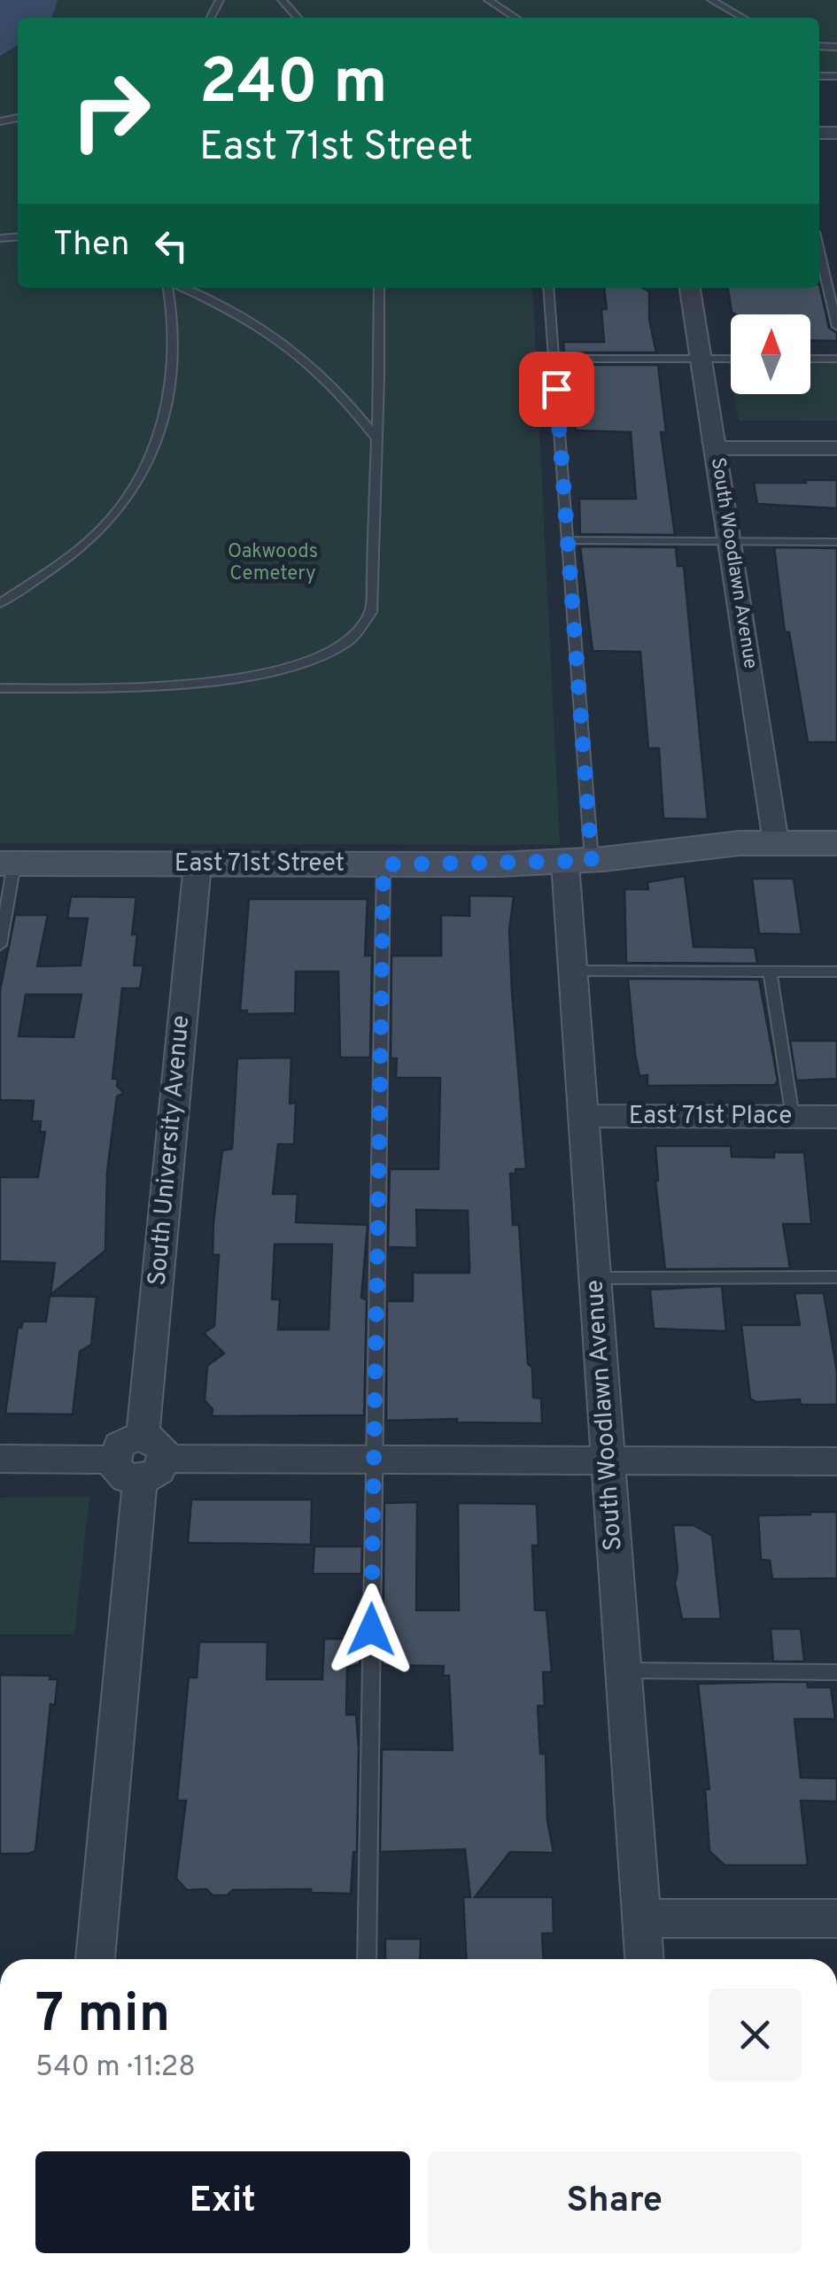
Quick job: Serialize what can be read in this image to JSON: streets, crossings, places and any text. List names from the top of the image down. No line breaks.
{"streets":{"main road":["East 71st Street"],"street":["South Woodlawn Avenue","East 71st Place","South University Avenue"]},"crossings":[["South Woodlawn Avenue","East 71st Street"],["South Woodlawn Avenue","East 71st Place"],["East 71st Street","South University Avenue"]],"parks":["Oakwoods Cemetery"],"north":"top","page":{"turn":["240 m","East 71st Street"],"then":"Then","heading":["7 min","540 m · 11:28"],"buttons":["Exit","Share"]}}
